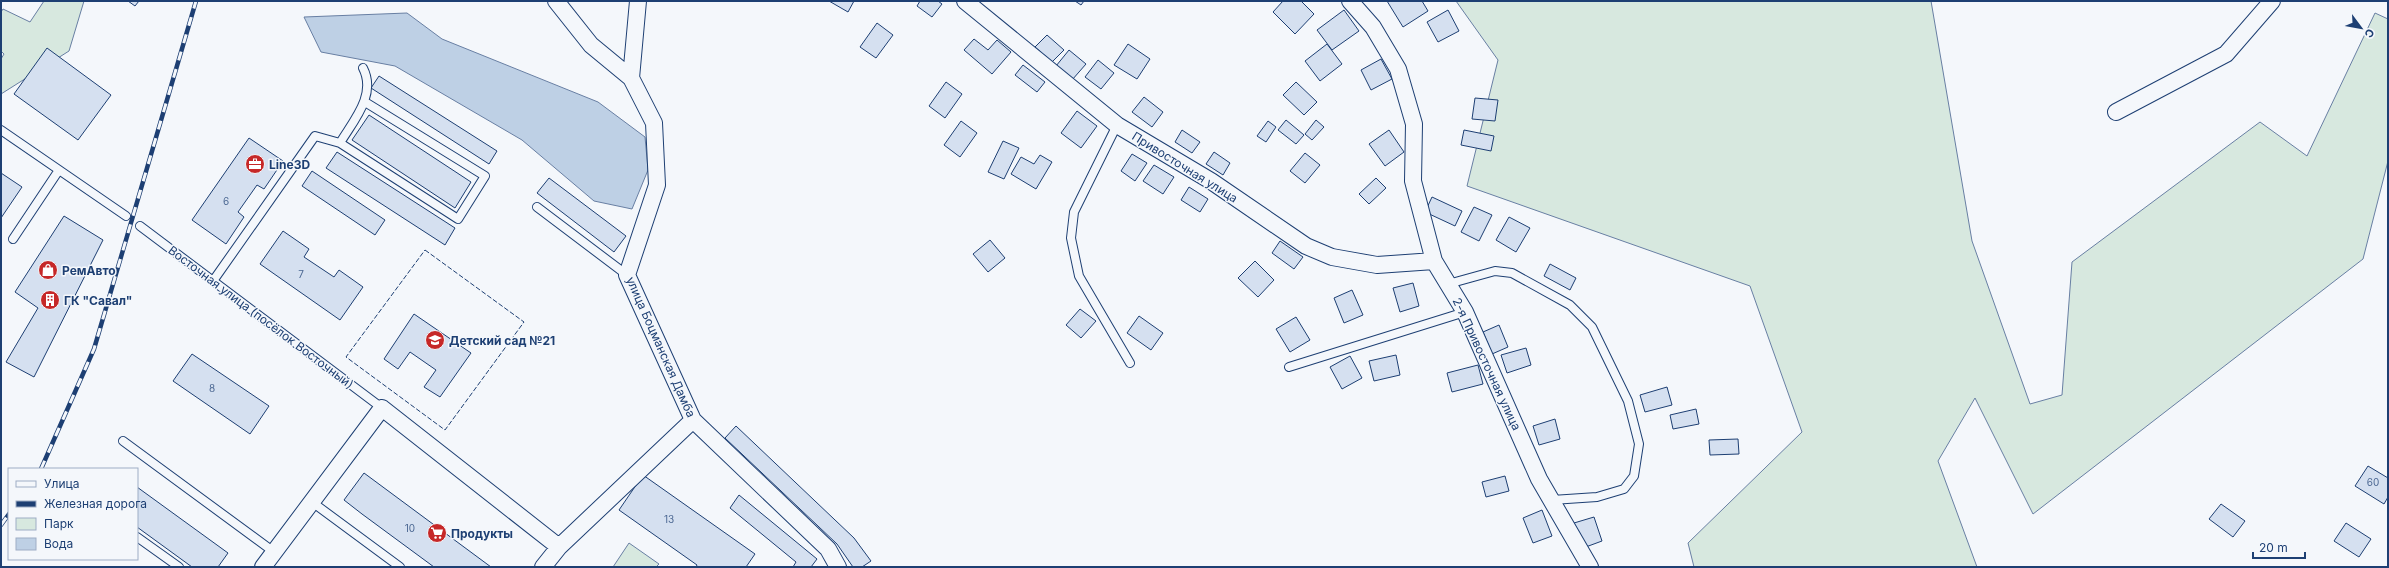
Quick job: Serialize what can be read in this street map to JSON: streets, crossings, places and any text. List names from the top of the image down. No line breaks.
{"streets":{"street":["Привосточная улица","Восточная улица (посёлок Восточный)","улица Боцманская Дамба","2-я Привосточная улица"]},"crossings":[["Привосточная улица","2-я Привосточная улица"]],"places":{"office":["Line3D"],"shop":["РемАвто"],"building":["ГК \"Савал\""],"school or university":["Детский сад №21"],"supermarket":["Продукты"]},"house_numbers":["6","7","8","60","13","10"],"legend":["Улица","Железная дорога","Парк","Вода"],"scale_bar":"20 m","north":"bottom right"}
